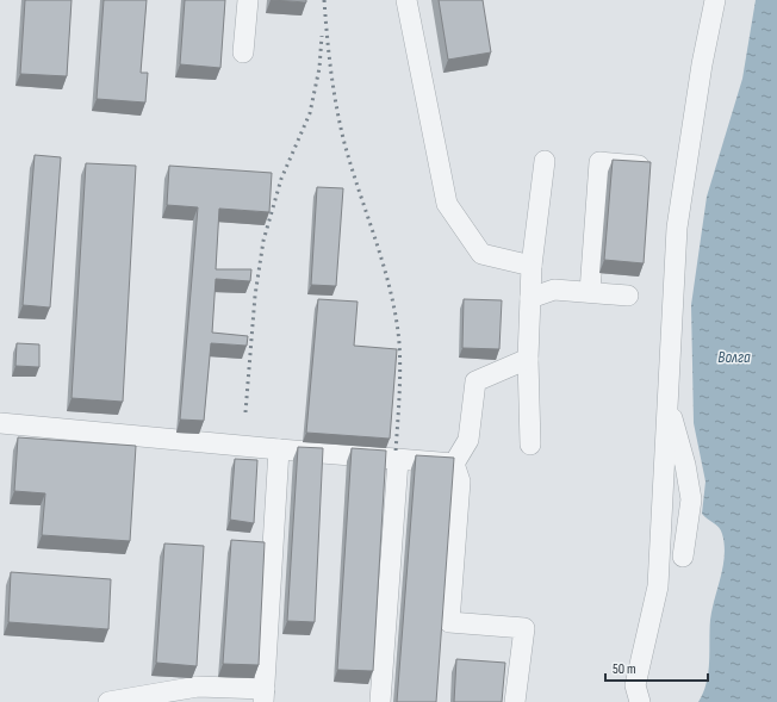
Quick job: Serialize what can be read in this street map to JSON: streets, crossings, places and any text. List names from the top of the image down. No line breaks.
{"water":["Волга"],"scale_bar":"50 m"}
